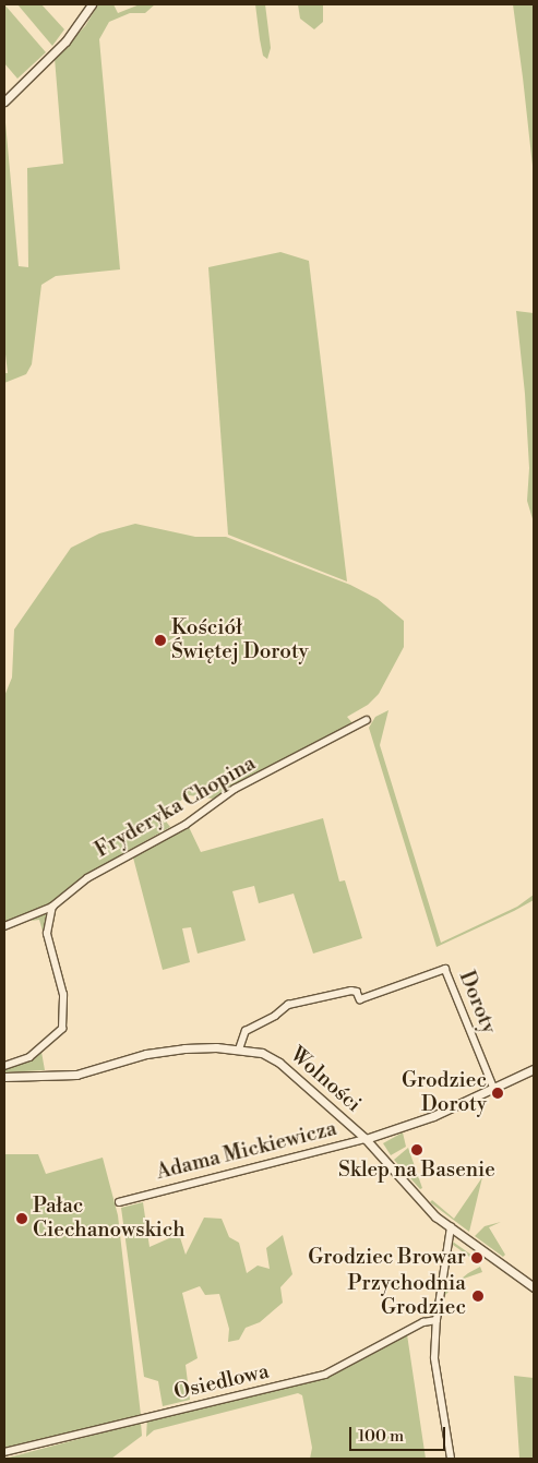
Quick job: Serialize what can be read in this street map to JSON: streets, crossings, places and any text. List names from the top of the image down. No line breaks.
{"streets":{"street":["Fryderyka Chopina","Doroty","Wolności","Adama Mickiewicza","Osiedlowa"]},"crossings":[["Doroty","Wolności"],["Doroty","Adama Mickiewicza"],["Wolności","Adama Mickiewicza"]],"places":["Kościół Świętej Doroty","Grodziec Doroty","Sklep na Basenie","Pałac Ciechanowskich","Grodziec Browar","Przychodnia Grodziec"],"scale_bar":"100 m"}
